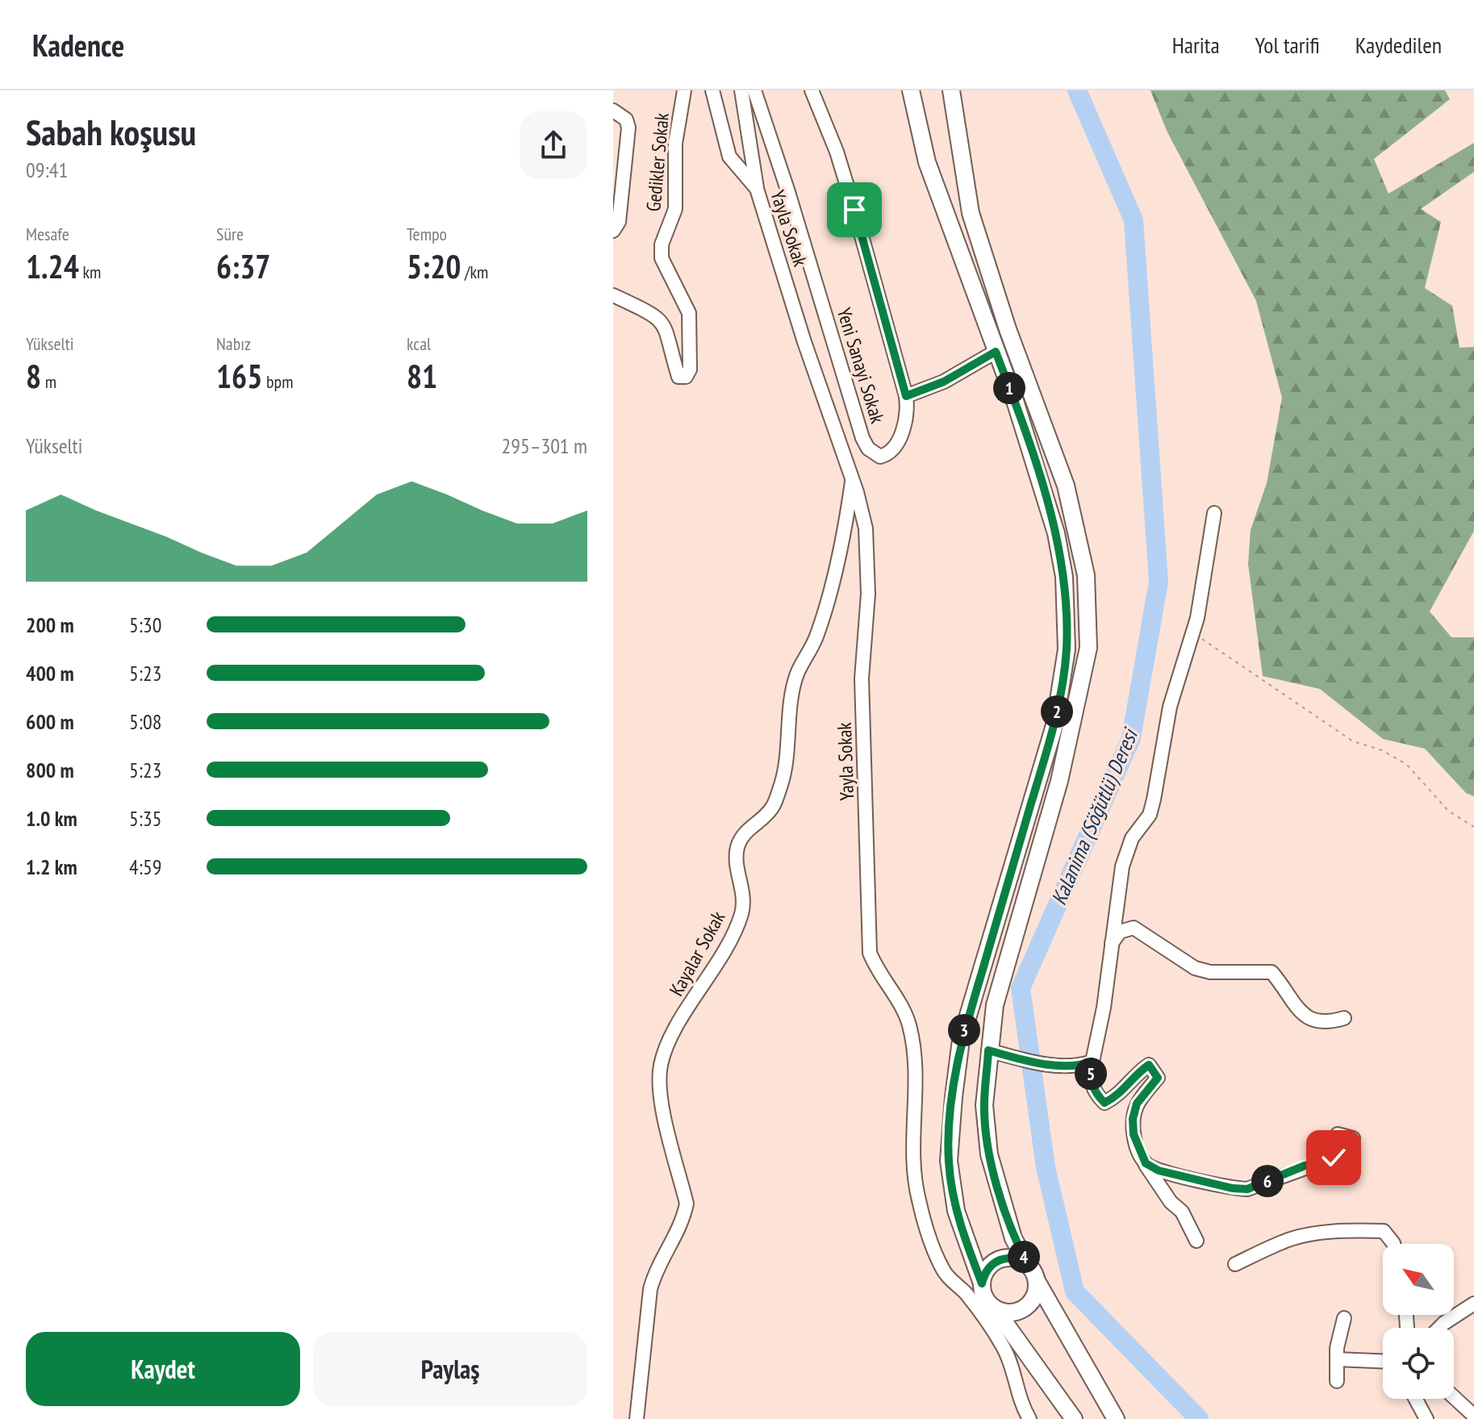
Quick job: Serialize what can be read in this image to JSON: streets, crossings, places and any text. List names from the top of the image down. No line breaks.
{"streets":{"street":["Gedikler Sokak","Yayla Sokak","Yeni Sanayi Sokak","Kayalar Sokak"]},"crossings":[["Yayla Sokak","Kayalar Sokak"]],"water":["Kalanima (Söğütlü) Deresi"],"north":"top left","page":{"header":"Kadence","nav":["Harita","Yol tarifi","Kaydedilen"],"heading":["Sabah koşusu","09:41"],"stats":[["Mesafe","1.24 km"],["Süre","6:37"],["Tempo","5:20 /km"],["Yükselti","8 m"],["Nabız","165 bpm"],["kcal","81"]],"pins":["1","2","3","5","6","4"],"chart":["Yükselti","295–301 m"],"list":[{"name":"200 m","note":"5:30"},{"name":"400 m","note":"5:23"},{"name":"600 m","note":"5:08"},{"name":"800 m","note":"5:23"},{"name":"1.0 km","note":"5:35"},{"name":"1.2 km","note":"4:59"}],"buttons":["Kaydet","Paylaş"]}}
